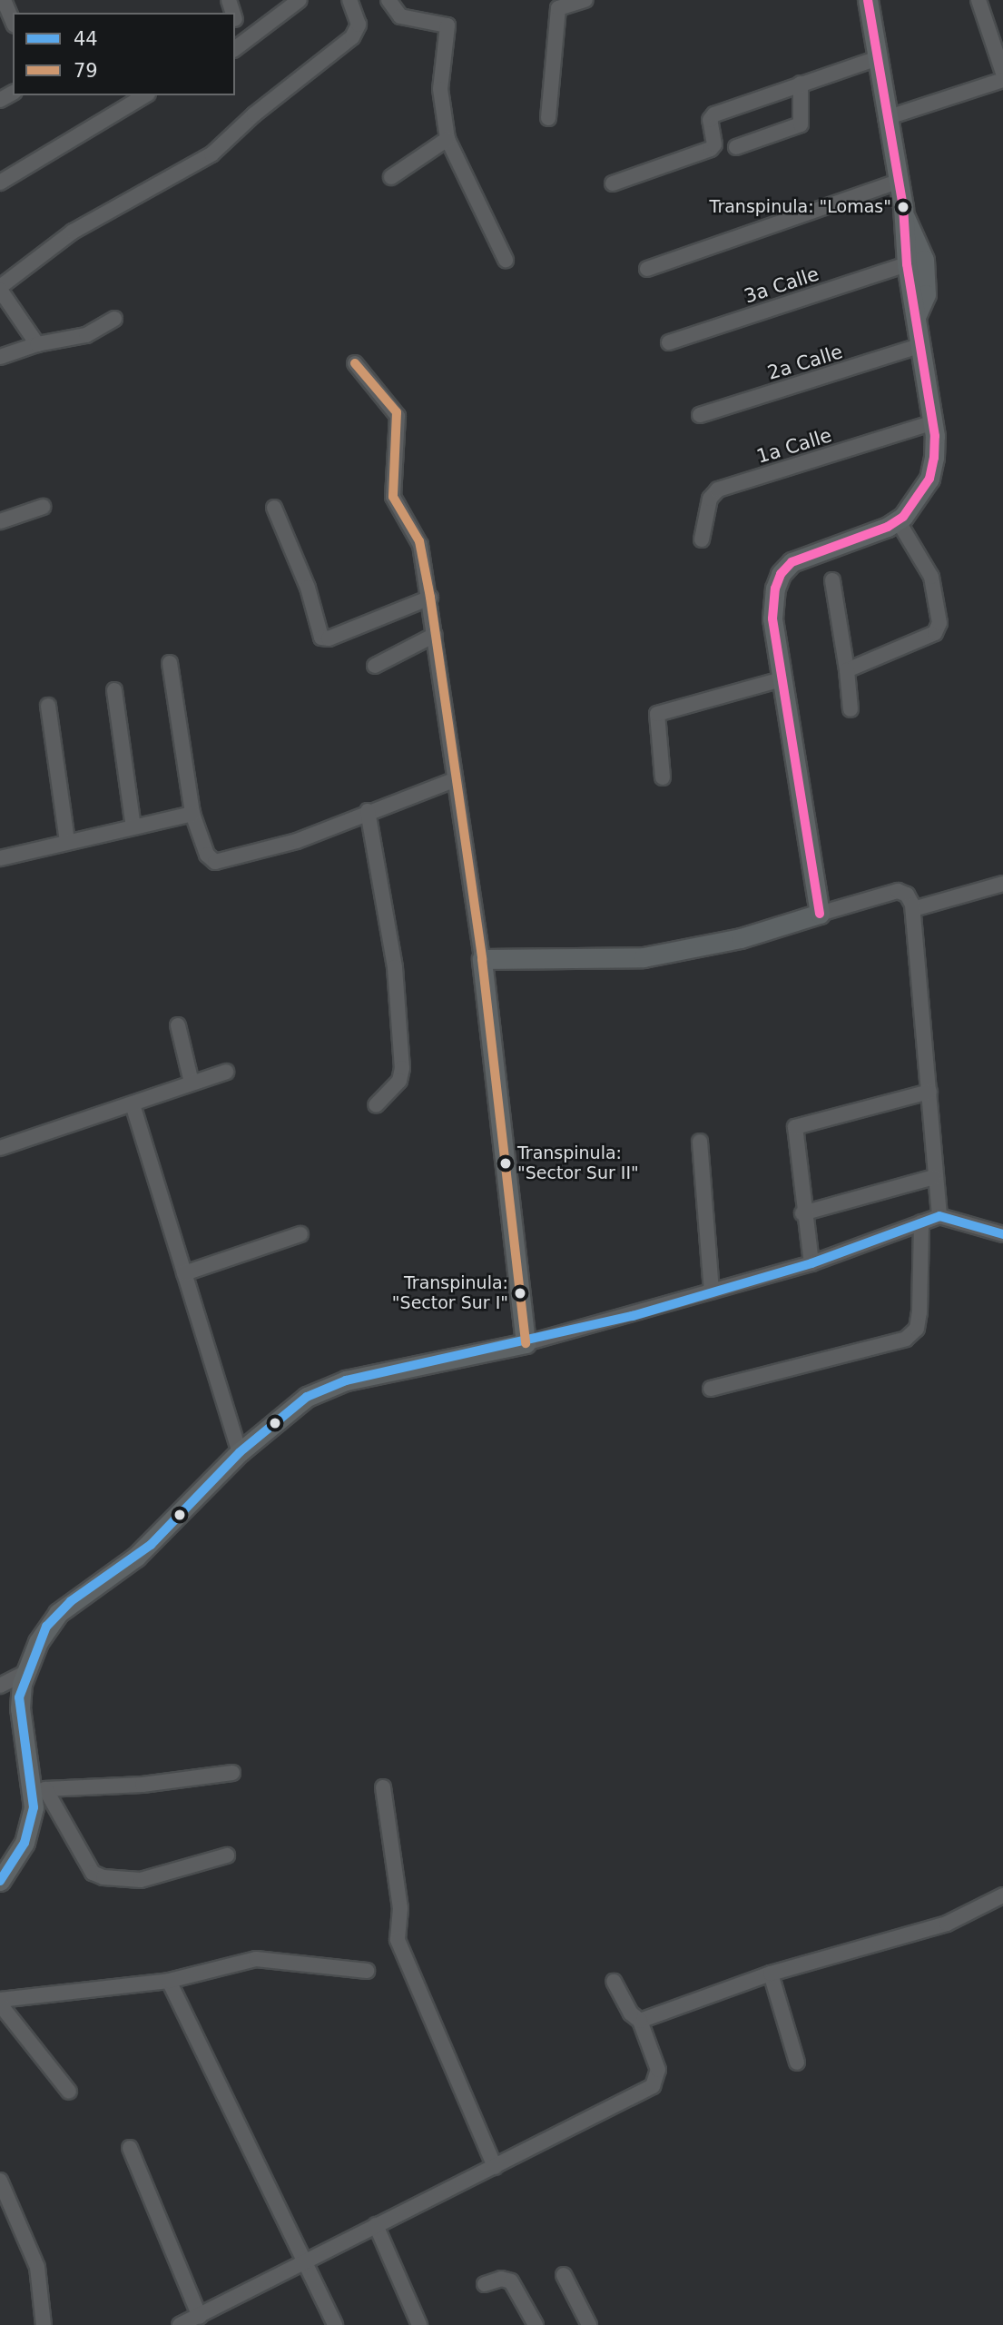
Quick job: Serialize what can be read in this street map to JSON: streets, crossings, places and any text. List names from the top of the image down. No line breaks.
{"streets":{"street":["3a Calle","2a Calle","1a Calle"]},"places":["Transpinula: \"Lomas\"","Transpinula: \"Sector Sur II\"","Transpinula: \"Sector Sur I\""],"lines":["transit line 79","transit line 44"],"legend":["44","79"]}
